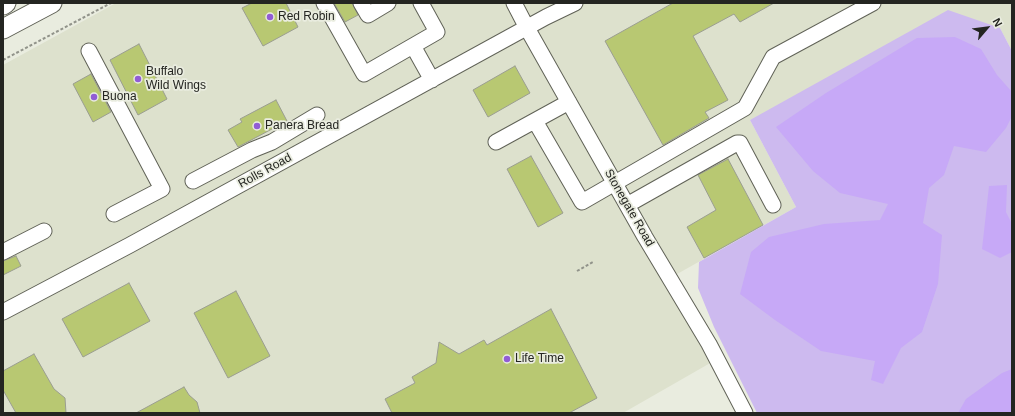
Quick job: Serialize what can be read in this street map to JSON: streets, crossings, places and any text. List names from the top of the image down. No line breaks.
{"streets":{"street":["Rolls Road","Stonegate Road"]},"crossings":[["Rolls Road","Stonegate Road"]],"places":["Red Robin","Buffalo Wild Wings","Buona","Panera Bread","Life Time"],"north":"top right"}
